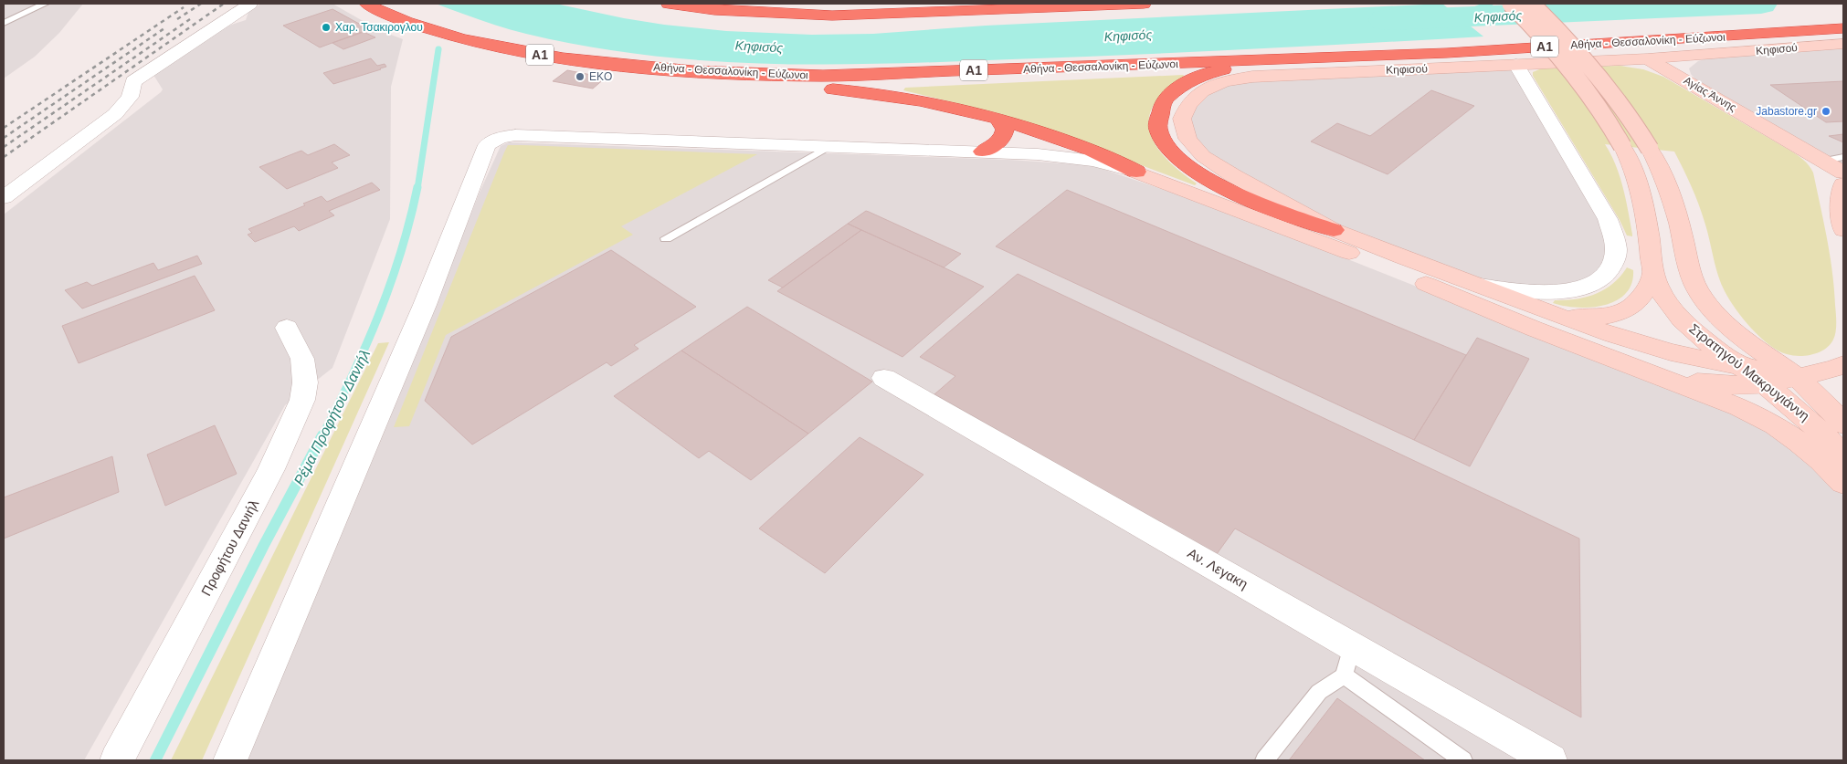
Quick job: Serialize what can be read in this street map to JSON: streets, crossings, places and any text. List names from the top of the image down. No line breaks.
{"streets":{"highway":["Αθήνα - Θεσσαλονίκη - Εύζωνοι","Α1"],"street":["Κηφισού","Αγίας Άννης","Στρατηγού Μακρυγιάννη","Προφήτου Δανιήλ","Αν. Λεγακη"]},"crossings":[["Κηφισού","Αγίας Άννης"]],"water":["Κηφισός","Ρέμα Προφήτου Δανιήλ"],"places":["Χαρ. Τσακιρογλου","EKO","Jabastore.gr"]}
